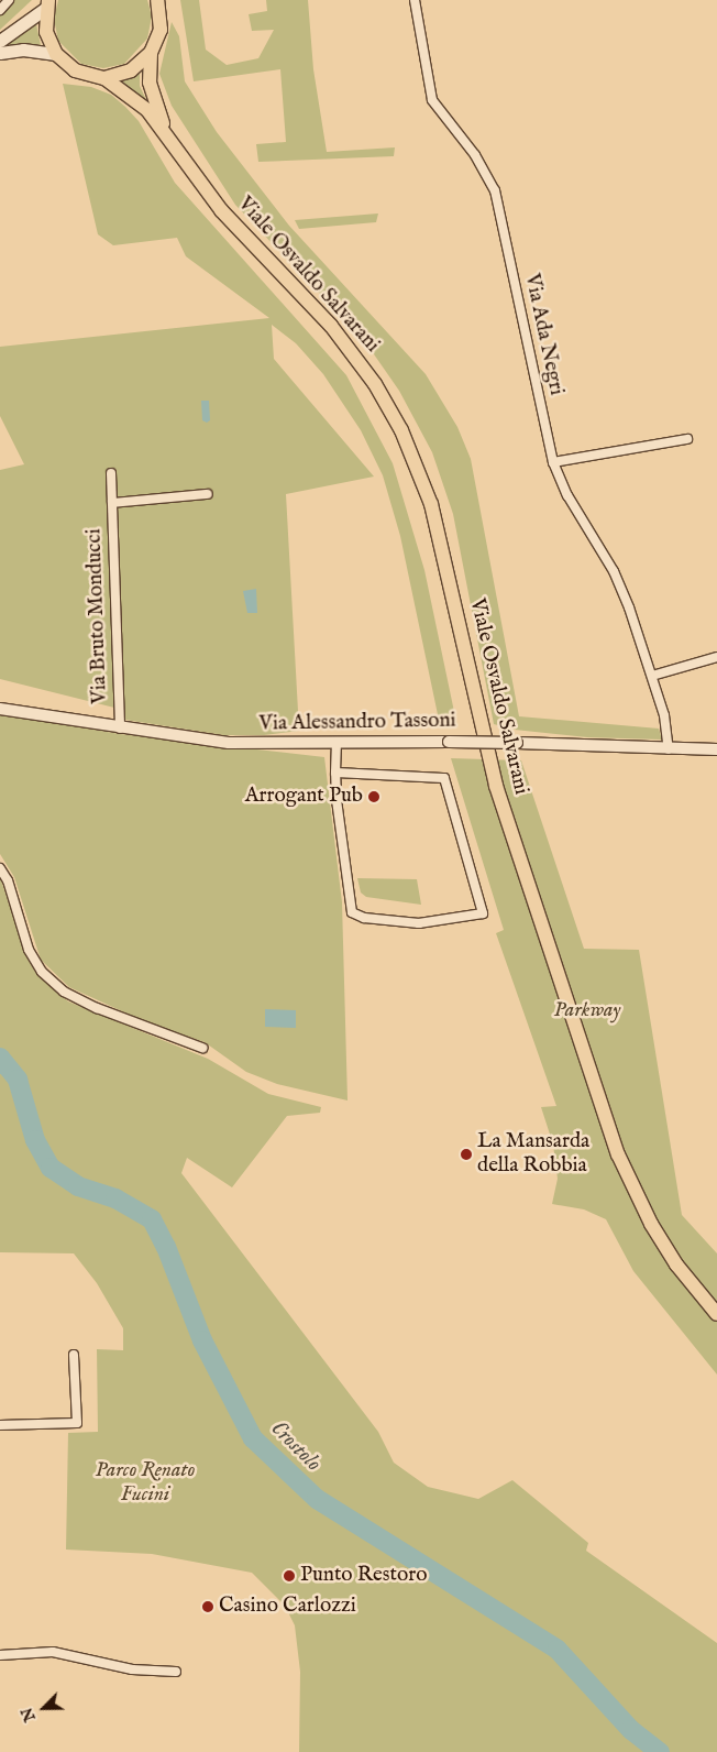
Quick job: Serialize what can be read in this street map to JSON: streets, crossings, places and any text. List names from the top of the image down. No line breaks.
{"streets":{"main road":["Viale Osvaldo Salvarani"],"street":["Via Ada Negri","Via Bruto Monducci","Via Alessandro Tassoni"]},"crossings":[["Via Ada Negri","Via Alessandro Tassoni"],["Via Bruto Monducci","Via Alessandro Tassoni"]],"water":["Crostolo"],"parks":["Parkway","Parco Renato Fucini"],"places":["Arrogant Pub","La Mansarda della Robbia","Punto Restoro","Casino Carlozzi"],"north":"bottom left"}
